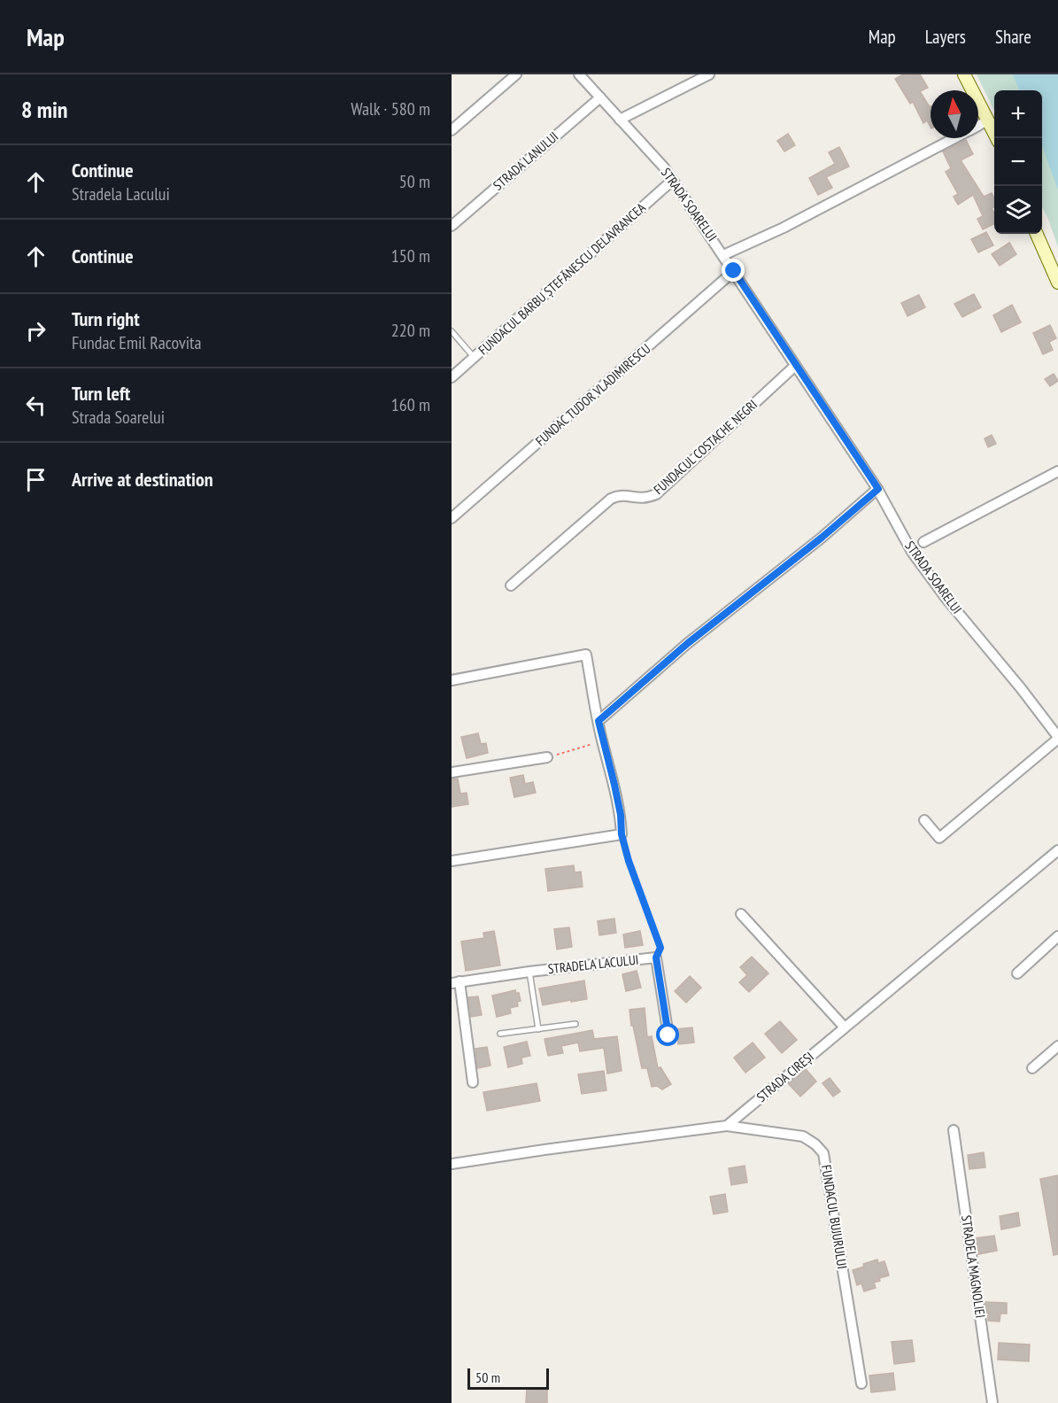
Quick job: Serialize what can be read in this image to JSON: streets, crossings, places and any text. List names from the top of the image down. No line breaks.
{"streets":{"street":["STRADA LANULUI","STRADA SOARELUI","FUNDACUL BARBU ȘTEFĂNESCU DELAVRANCEA","FUNDAC TUDOR VLADIMIRESCU","FUNDACUL COSTACHE NEGRI","STRADELA LACULUI","STRADA CIREȘI","FUNDACUL BUJURULUI","STRADELA MAGNOLIEI"]},"crossings":[["STRADA LANULUI","STRADA SOARELUI"],["STRADA SOARELUI","FUNDACUL BARBU ȘTEFĂNESCU DELAVRANCEA"],["STRADA SOARELUI","FUNDAC TUDOR VLADIMIRESCU"],["STRADA SOARELUI","FUNDACUL COSTACHE NEGRI"],["STRADA CIREȘI","FUNDACUL BUJURULUI"]],"scale_bar":"50 m","north":"top","page":{"header":"Map","nav":["Map","Layers","Share"],"heading":["8 min","Walk · 580 m"],"map_buttons":["+","−"],"list":[["Continue","Stradela Lacului","50 m"],["Continue","150 m"],["Turn right","Fundac Emil Racovita","220 m"],["Turn left","Strada Soarelui","160 m"],"Arrive at destination"],"scale":"50 m"}}
